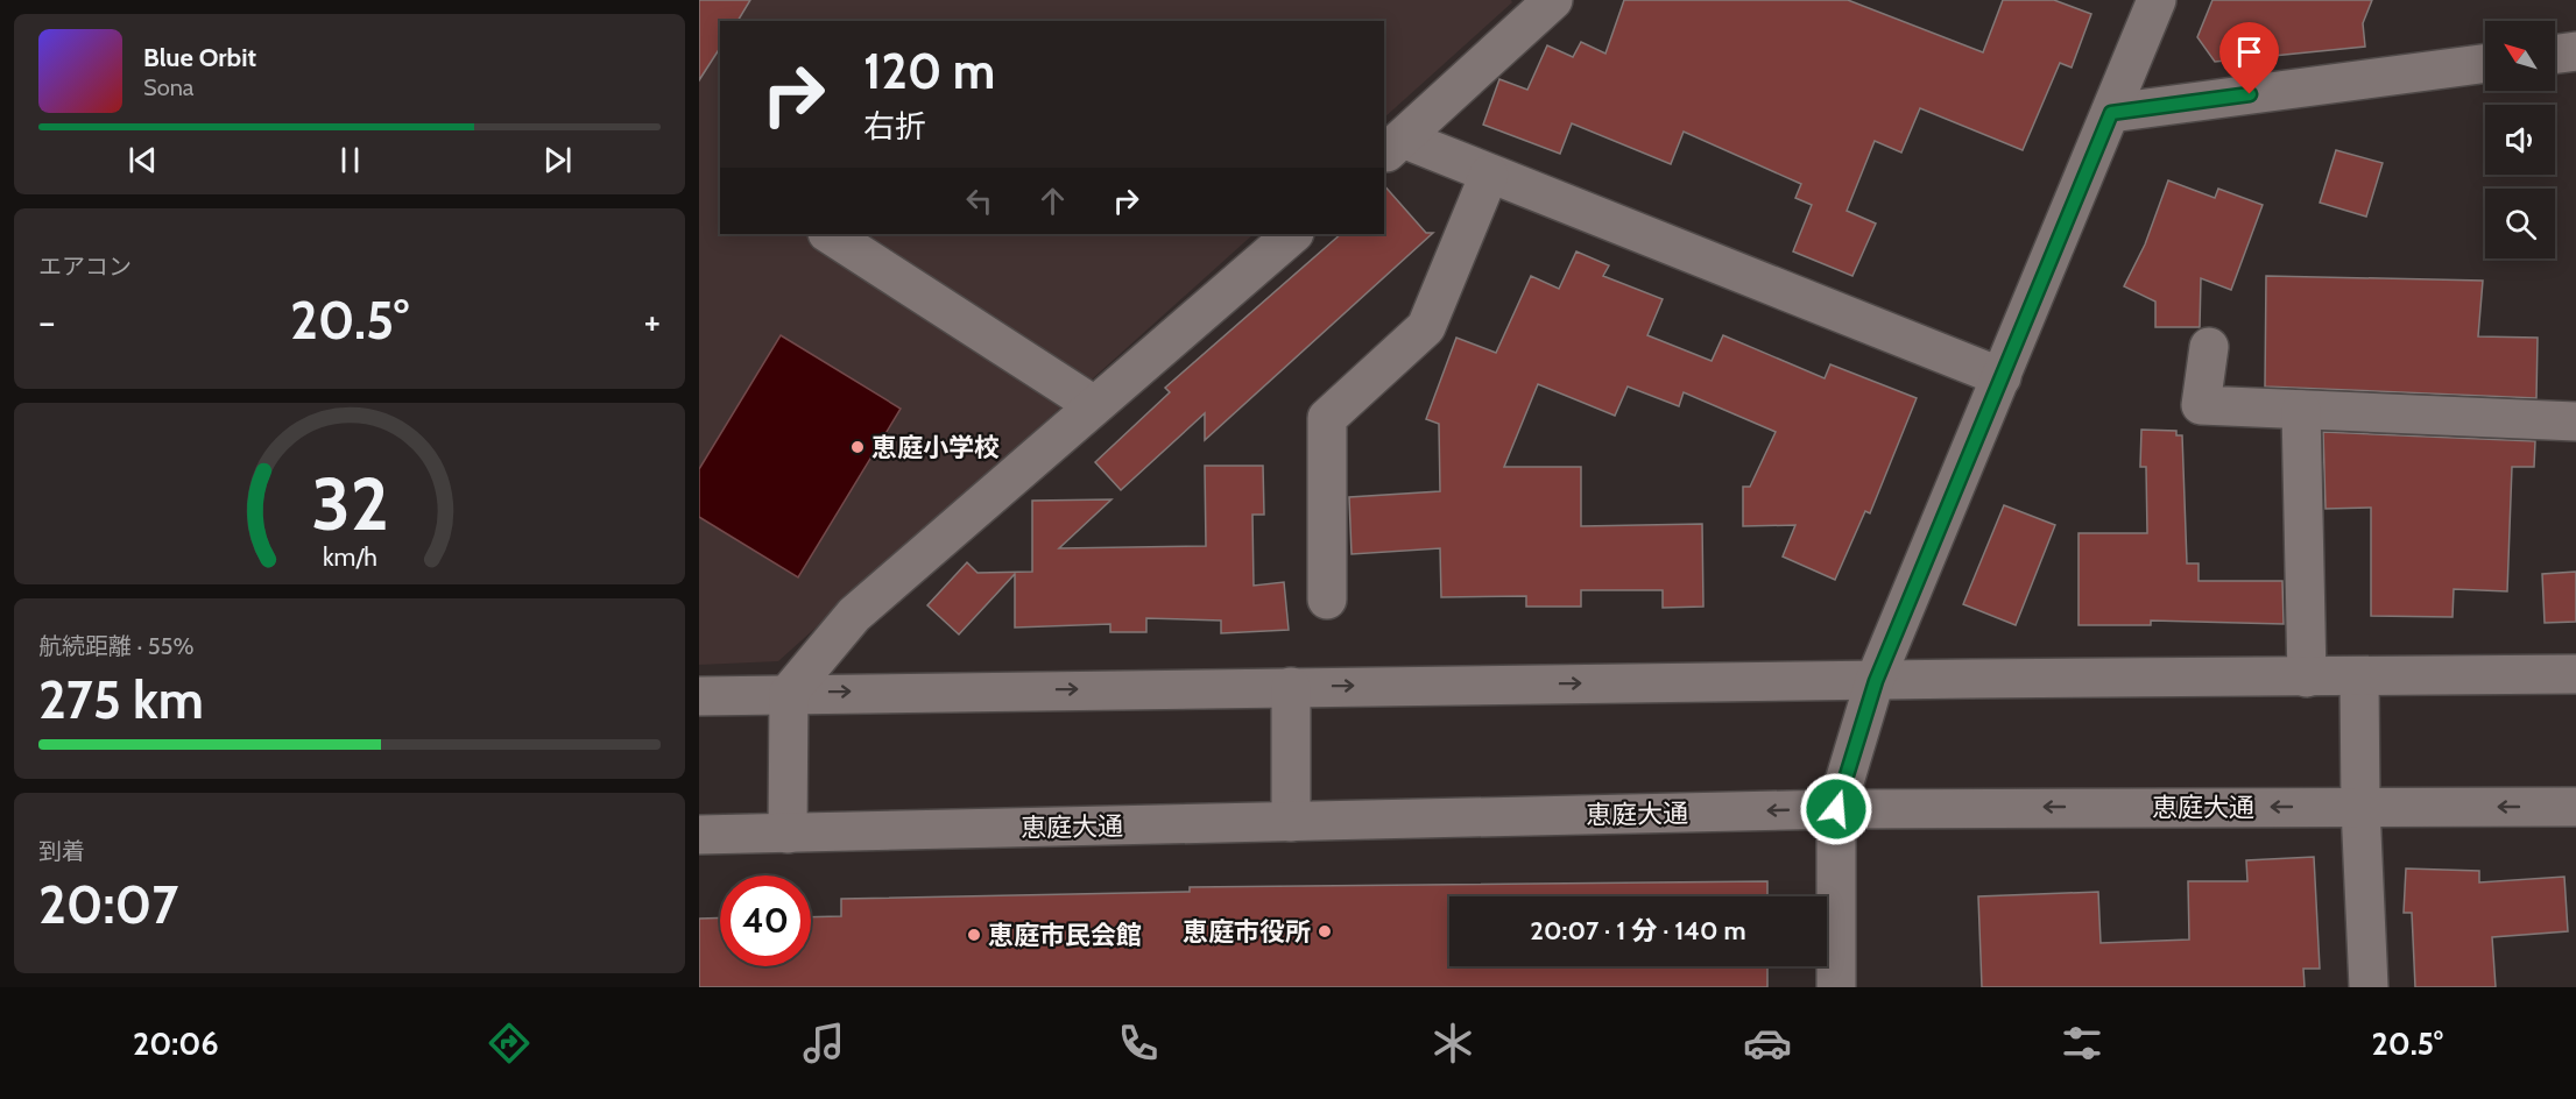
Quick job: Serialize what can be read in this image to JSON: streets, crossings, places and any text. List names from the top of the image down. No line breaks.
{"streets":{"street":["恵庭大通"]},"places":["恵庭小学校","恵庭市役所","恵庭市民会館"],"north":"top left","page":{"turn":["120 m","右折"],"song":["Blue Orbit","Sona"],"tile":["エアコン",["航続距離 · 55%","275 km"],["到着","20:07"]],"heat":["−","20.5°","+"],"limit":"40","trip":"20:07 · 1 分 · 140 m","tabs":["20:06","20.5°"],"gauge":["32","km/h"]}}
